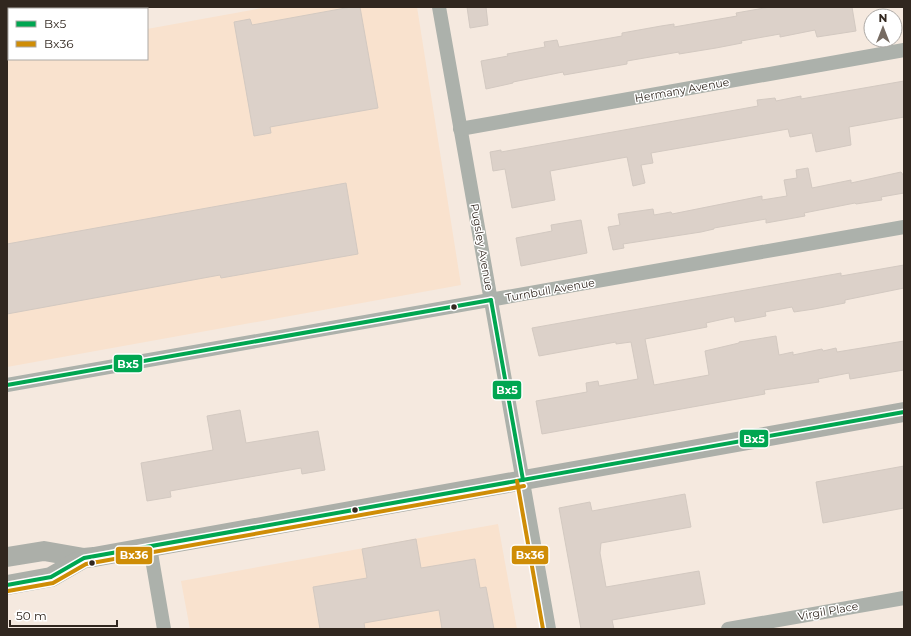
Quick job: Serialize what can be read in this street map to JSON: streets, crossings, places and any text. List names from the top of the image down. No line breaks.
{"streets":{"street":["Hermany Avenue","Pugsley Avenue","Turnbull Avenue","Virgil Place"]},"crossings":[["Hermany Avenue","Pugsley Avenue"],["Pugsley Avenue","Turnbull Avenue"]],"lines":["transit line Bx5","transit line Bx36"],"legend":["Bx5","Bx36"],"scale_bar":"50 m","north":"top"}
